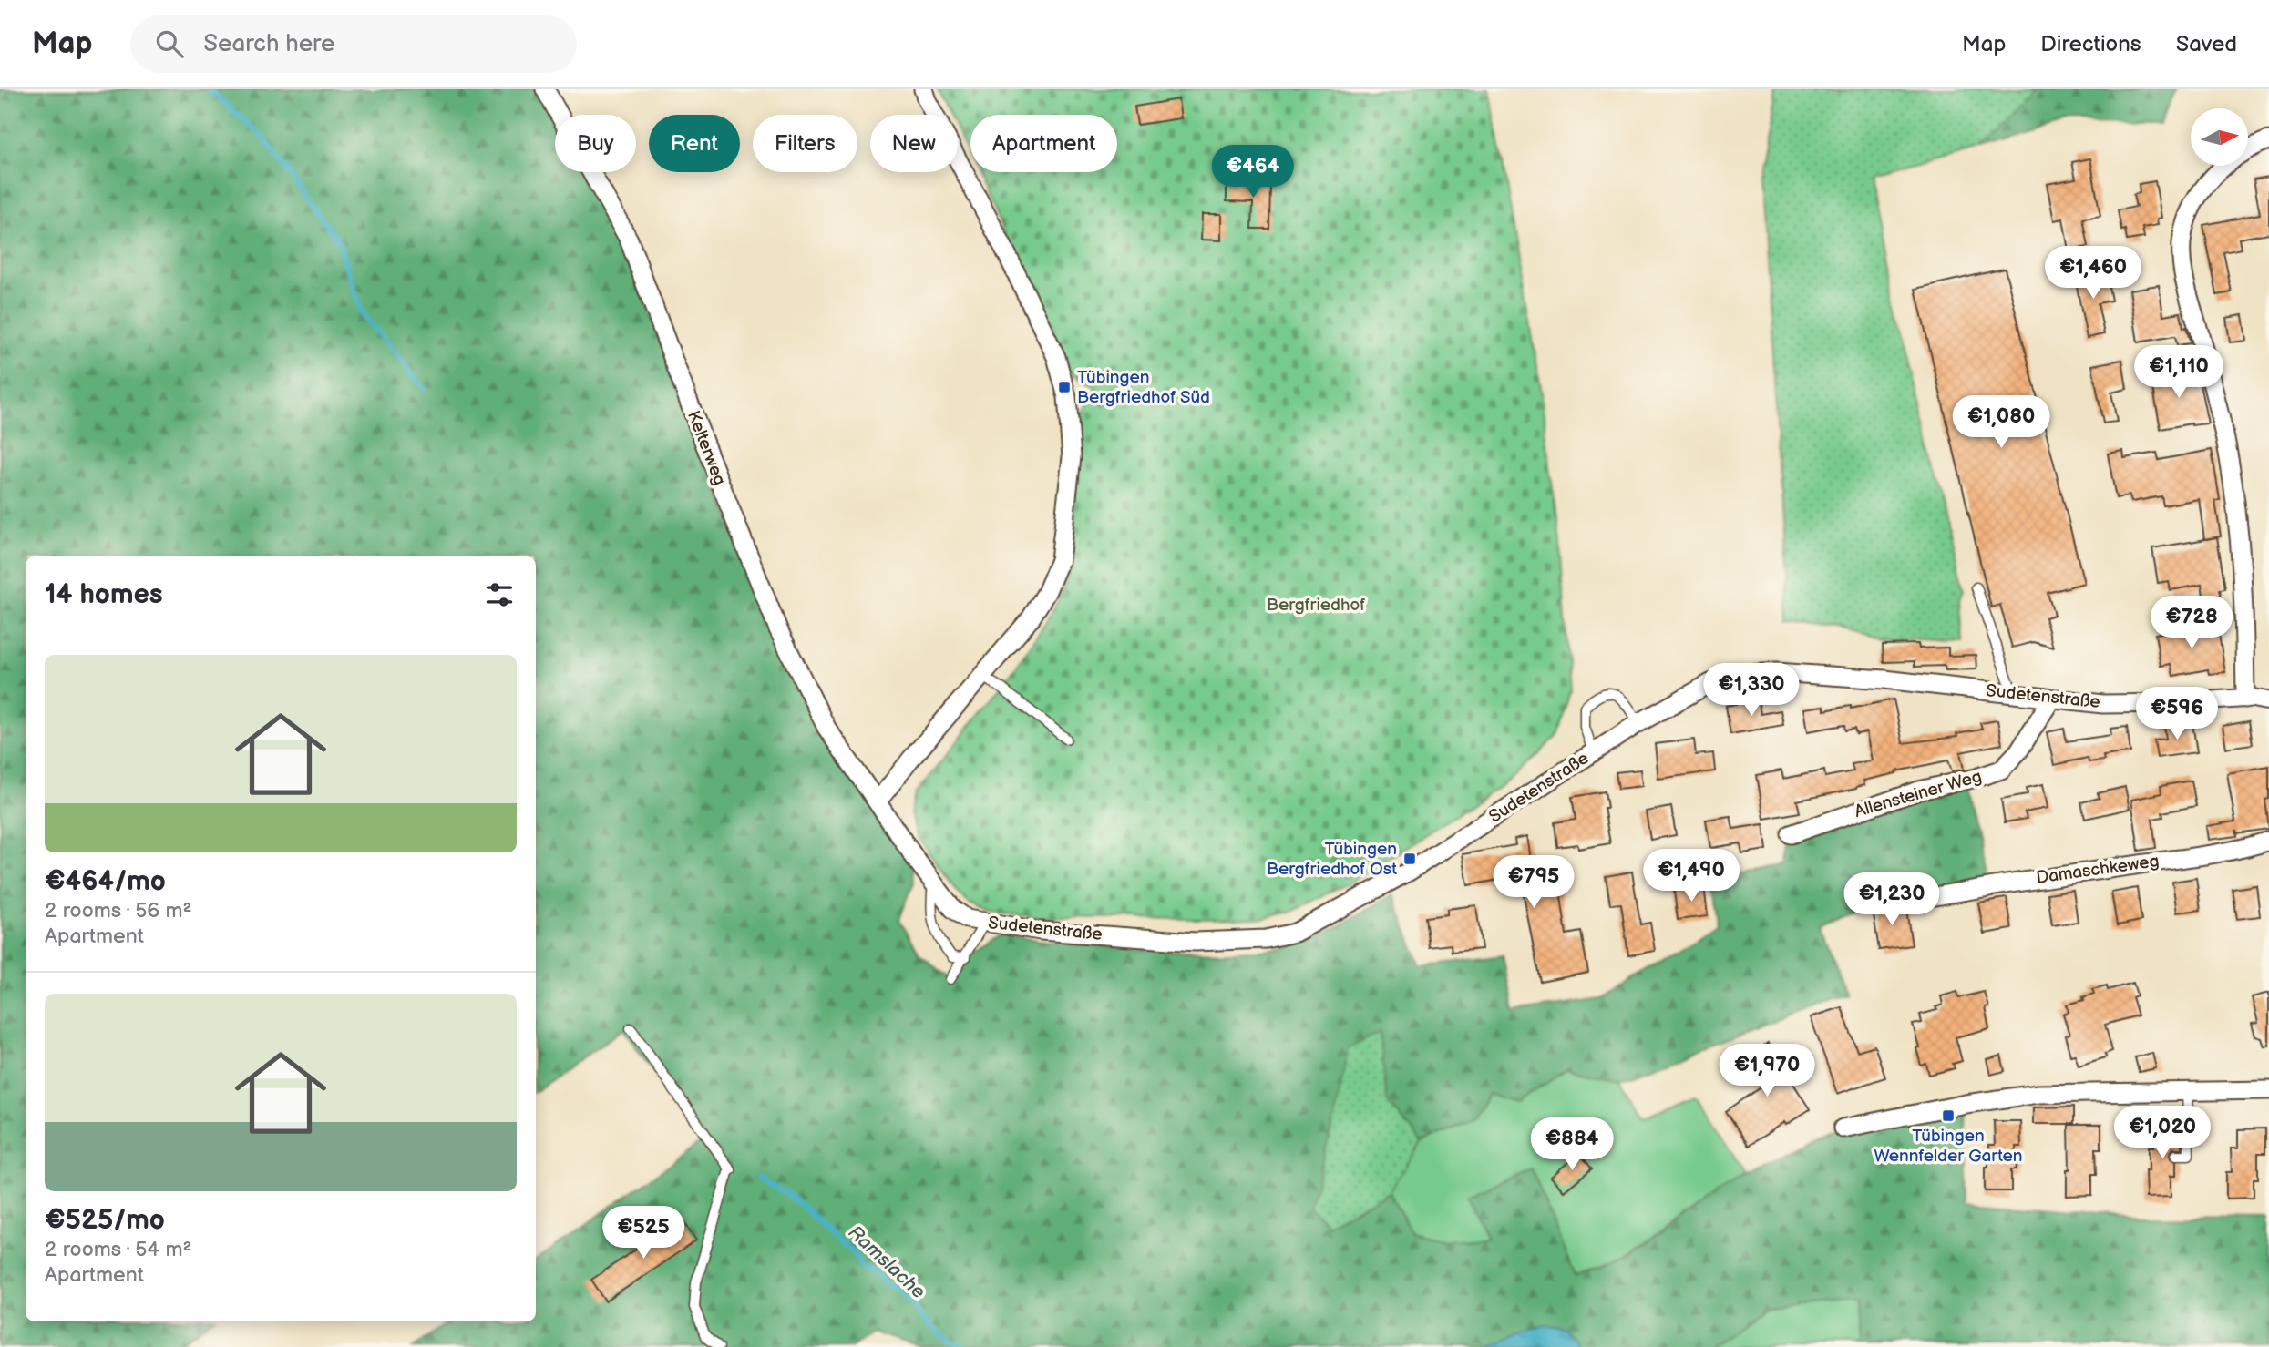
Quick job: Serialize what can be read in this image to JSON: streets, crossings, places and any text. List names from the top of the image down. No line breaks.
{"streets":{"street":["Kelterweg","Sudetenstraße","Allensteiner Weg","Damaschkeweg"]},"crossings":[["Kelterweg","Sudetenstraße"],["Sudetenstraße","Allensteiner Weg"]],"water":["Ramslache"],"parks":["Bergfriedhof"],"places":{"transit":["Tübingen Bergfriedhof Süd","Tübingen Bergfriedhof Ost","Tübingen Wennfelder Garten"]},"north":"right","page":{"header":"Map","search":"Search here","nav":["Map","Directions","Saved"],"chip":["Buy","Rent","Filters","New","Apartment"],"price":["€464","€1,460","€1,110","€1,080","€728","€1,330","€596","€1,490","€795","€1,230","€1,970","€1,020","€884","€525"],"heading":"14 homes","list":[{"name":"€464/mo","note":"2 rooms · 56 m² · Apartment"},{"name":"€525/mo","note":"2 rooms · 54 m² · Apartment"}]}}
